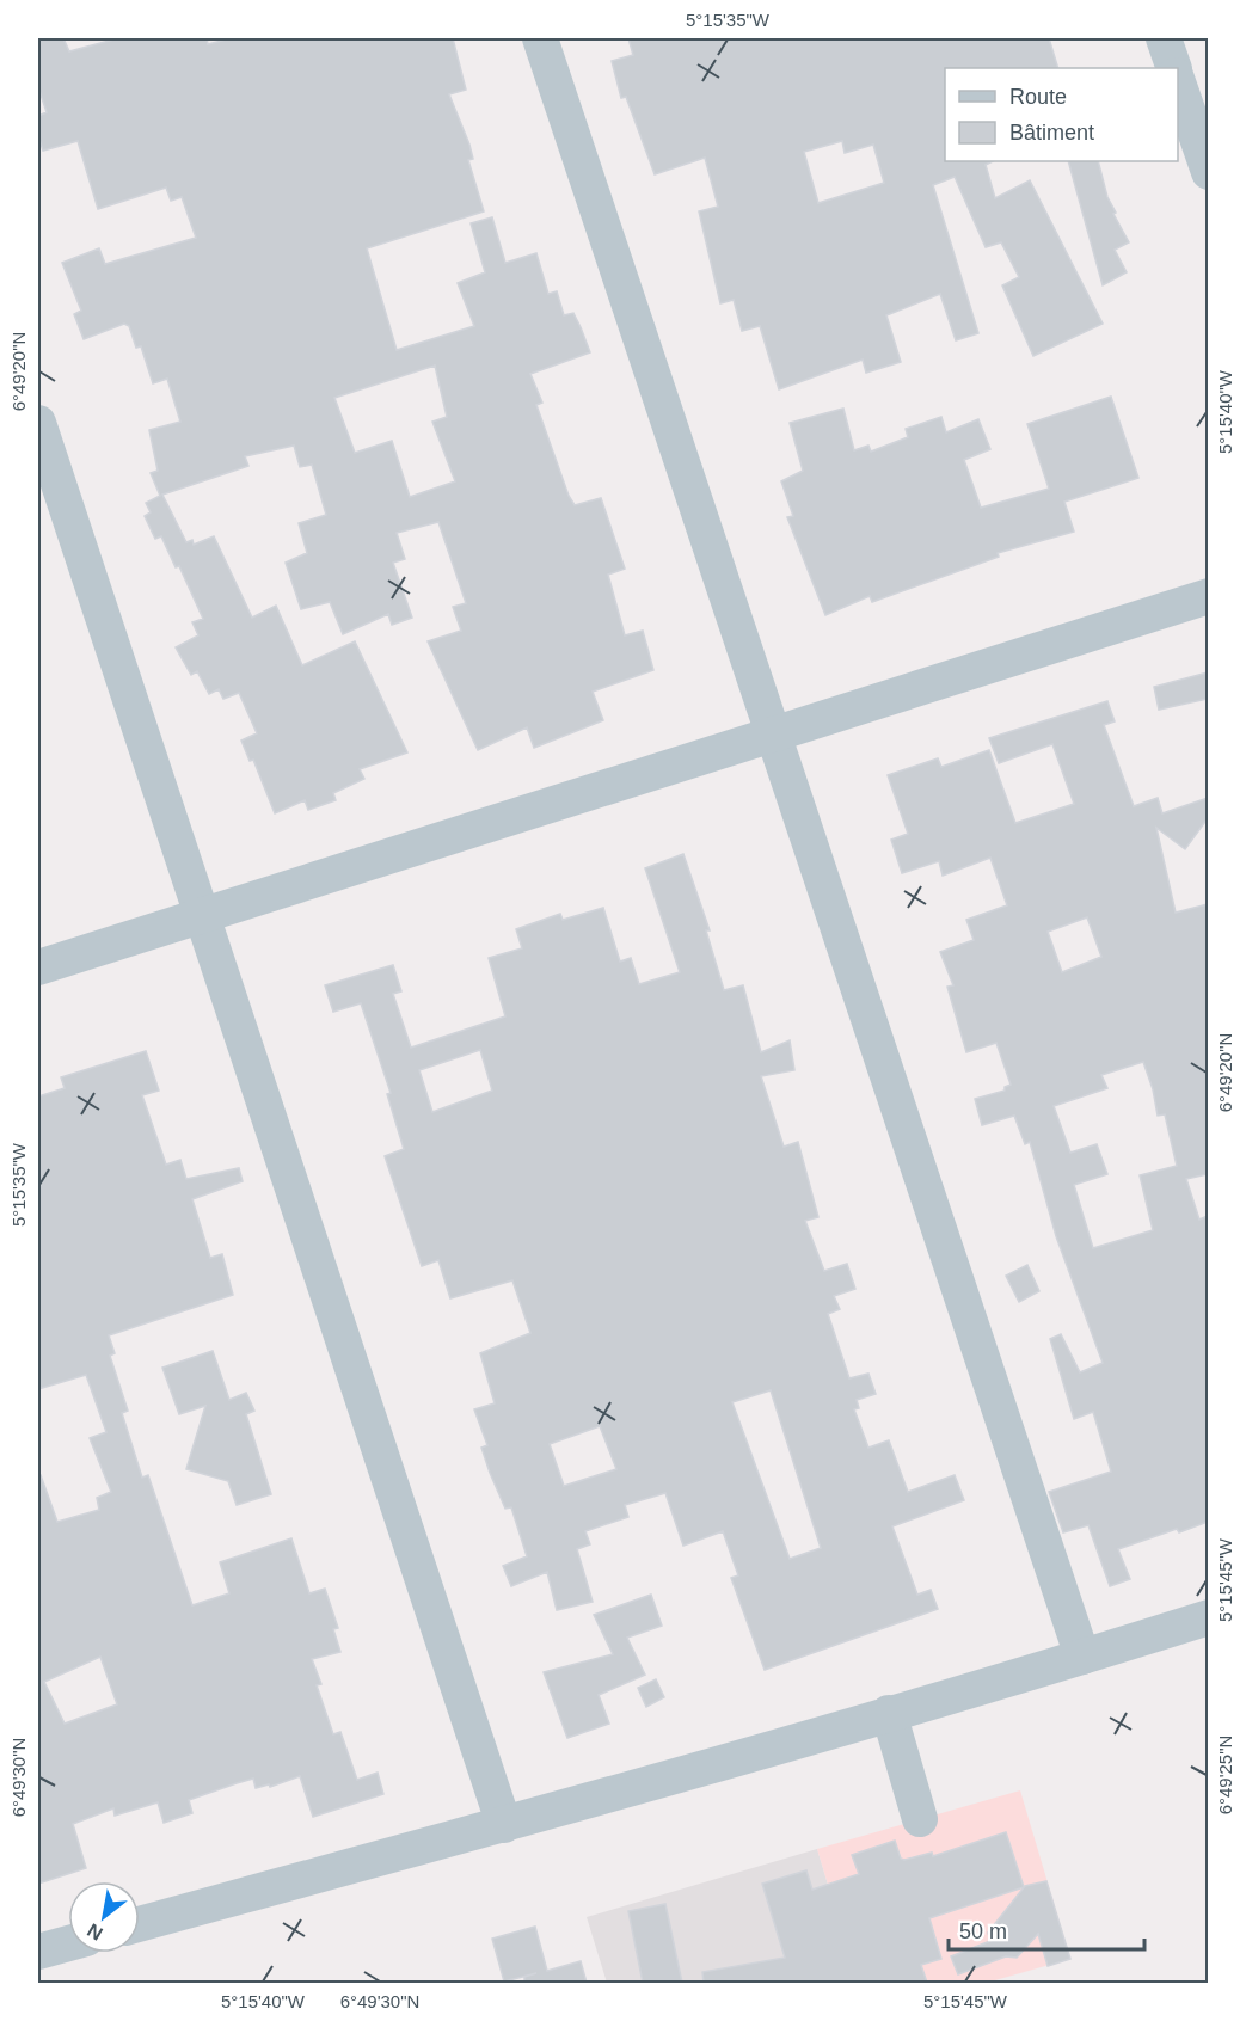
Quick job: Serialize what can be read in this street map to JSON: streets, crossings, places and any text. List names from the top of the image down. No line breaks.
{"legend":["Route","Bâtiment"],"scale_bar":"50 m","north":"bottom left","coordinates":["5°15'35\"W","6°49'20\"N","5°15'40\"W","5°15'45\"W","6°49'25\"N","6°49'30\"N"]}
